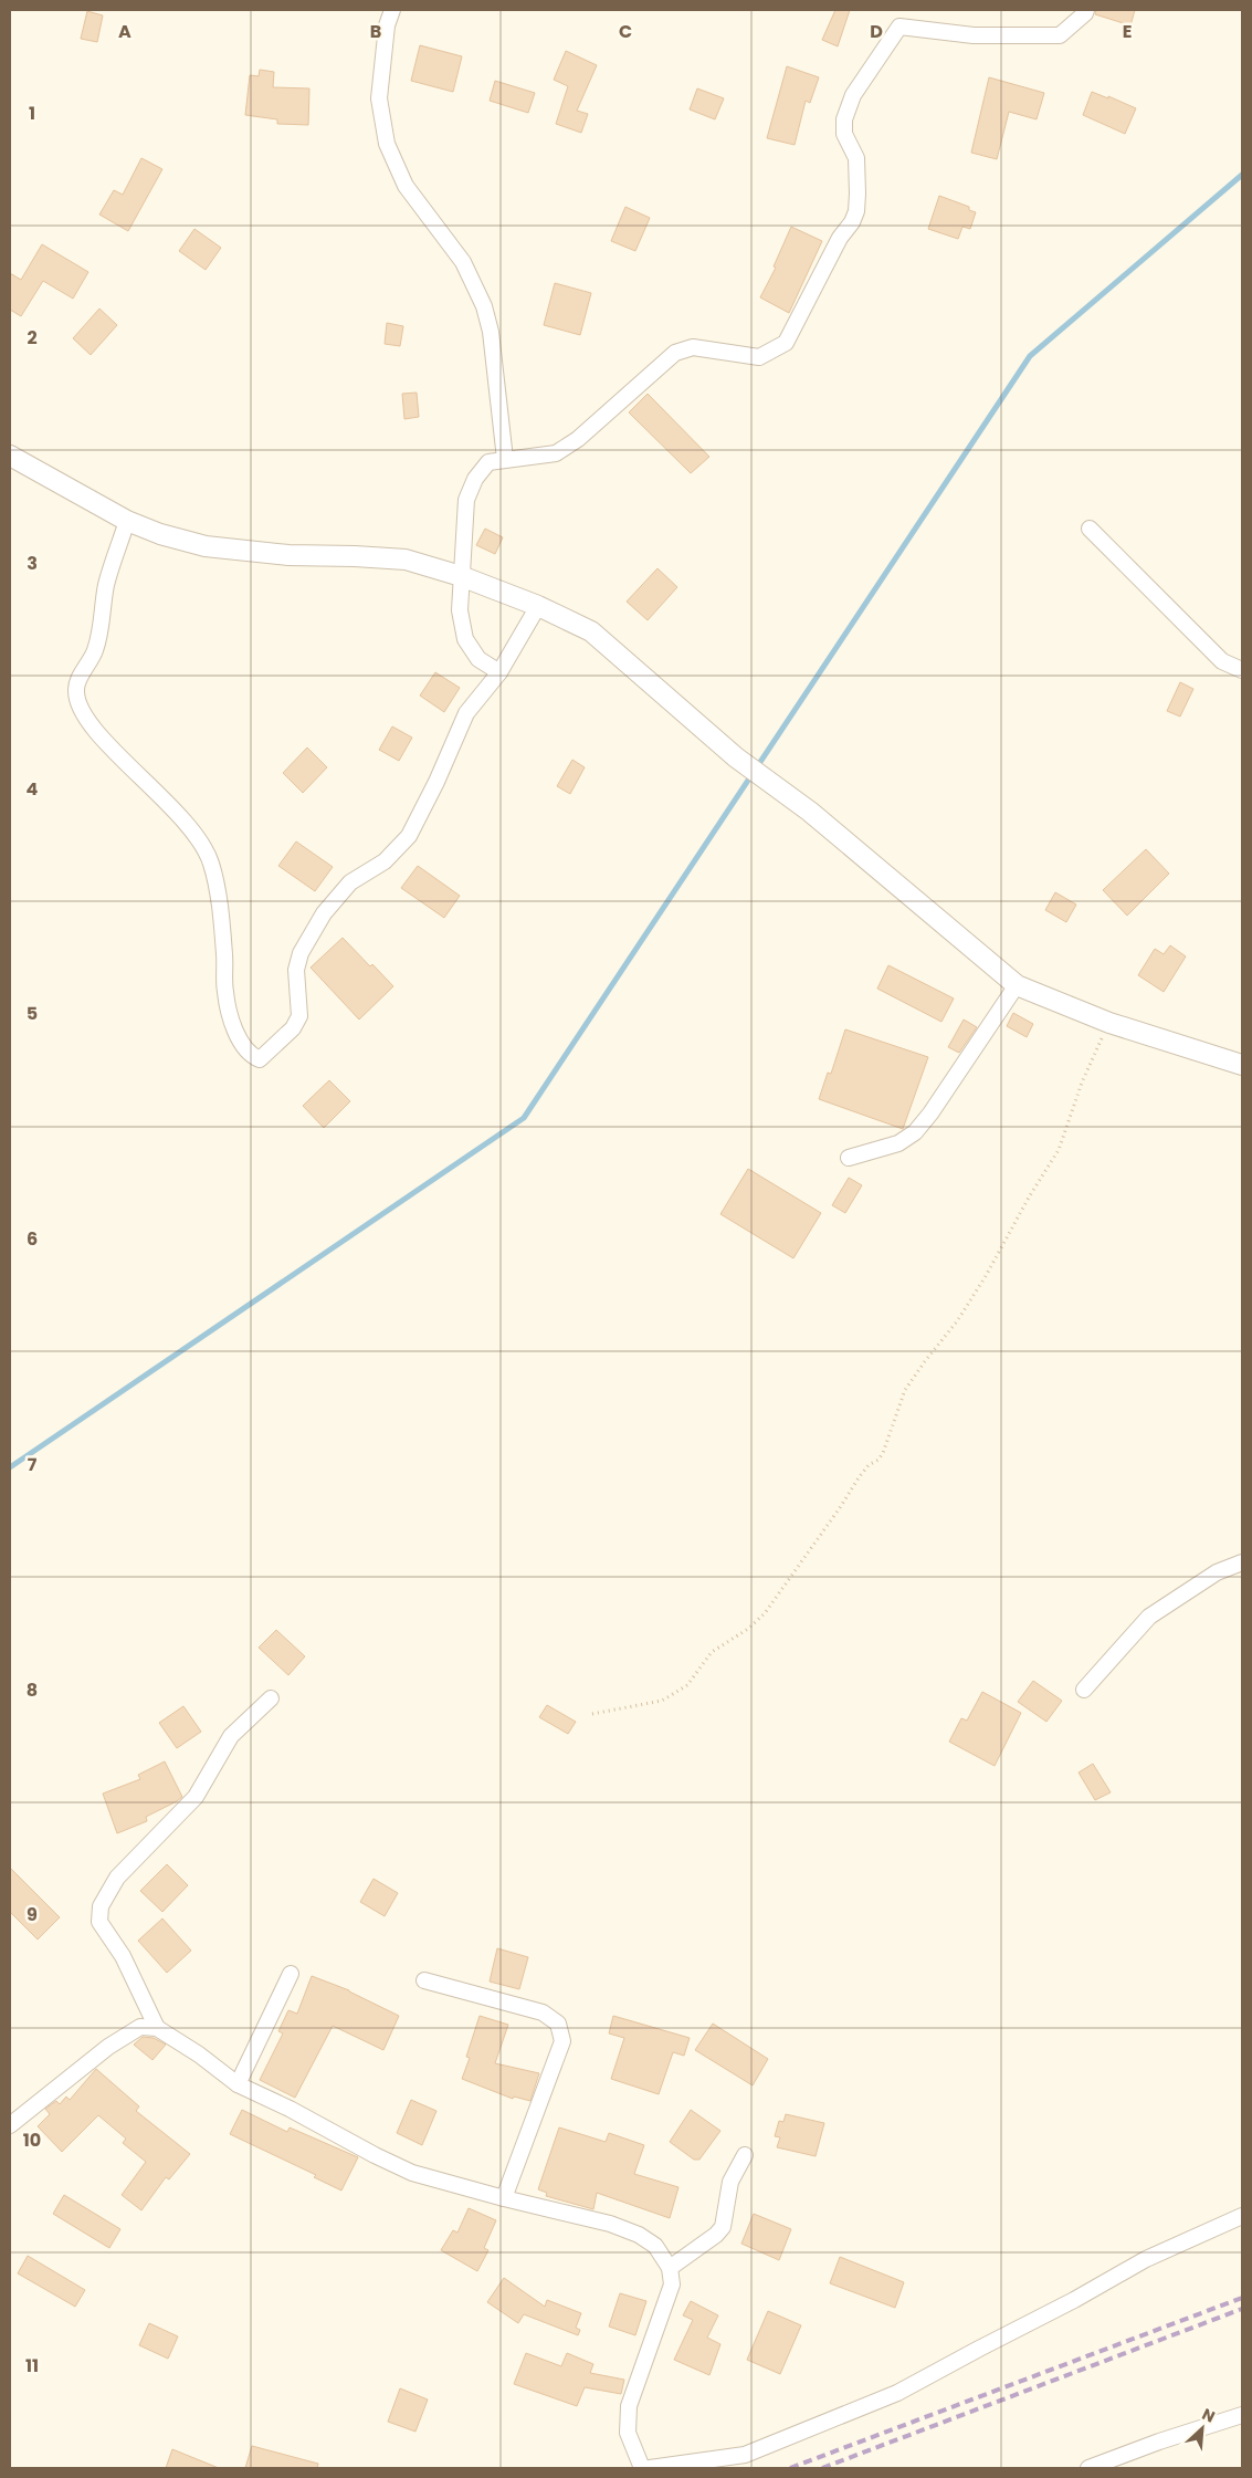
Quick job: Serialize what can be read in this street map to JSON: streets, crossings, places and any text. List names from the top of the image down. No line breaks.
{"north":"top right","grid":{"columns":["A","B","C","D","E"],"rows":["1","2","3","4","5","6","7","8","9","10","11"]}}
